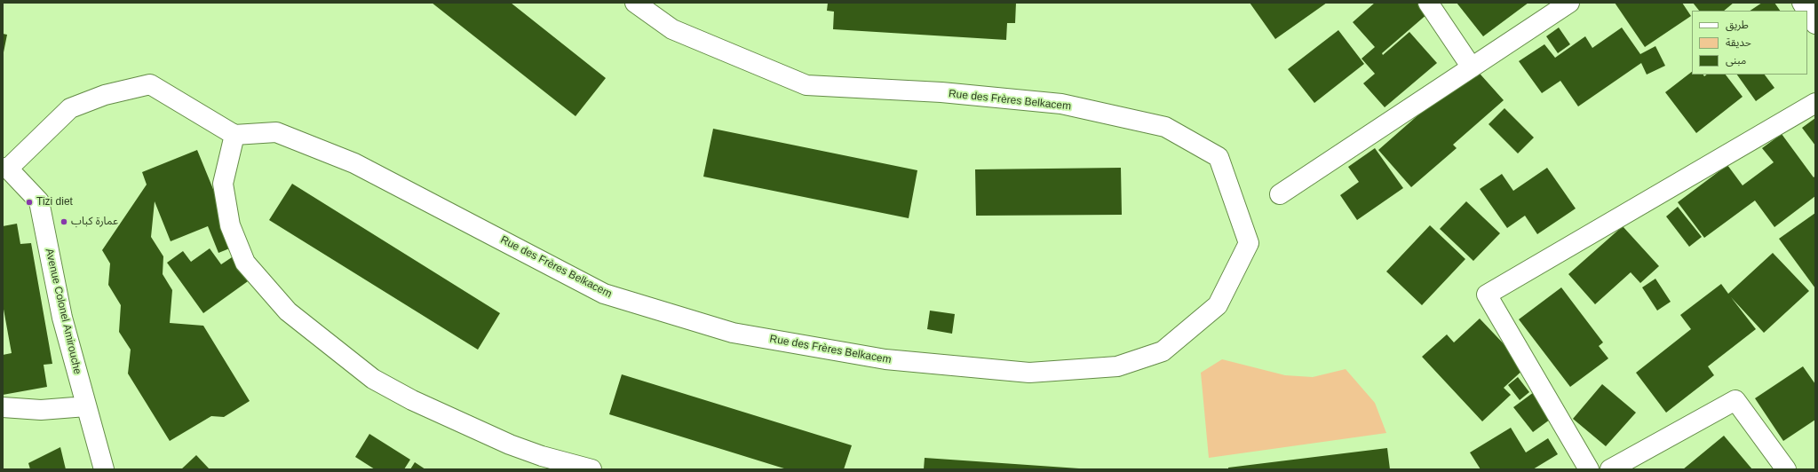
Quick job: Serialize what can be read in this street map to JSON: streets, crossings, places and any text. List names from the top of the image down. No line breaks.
{"streets":{"street":["Rue des Frères Belkacem","Avenue Colonel Amirouche"]},"places":["Tizi diet","عمارة كباب"],"legend":["طريق","حديقة","مبنى"]}
